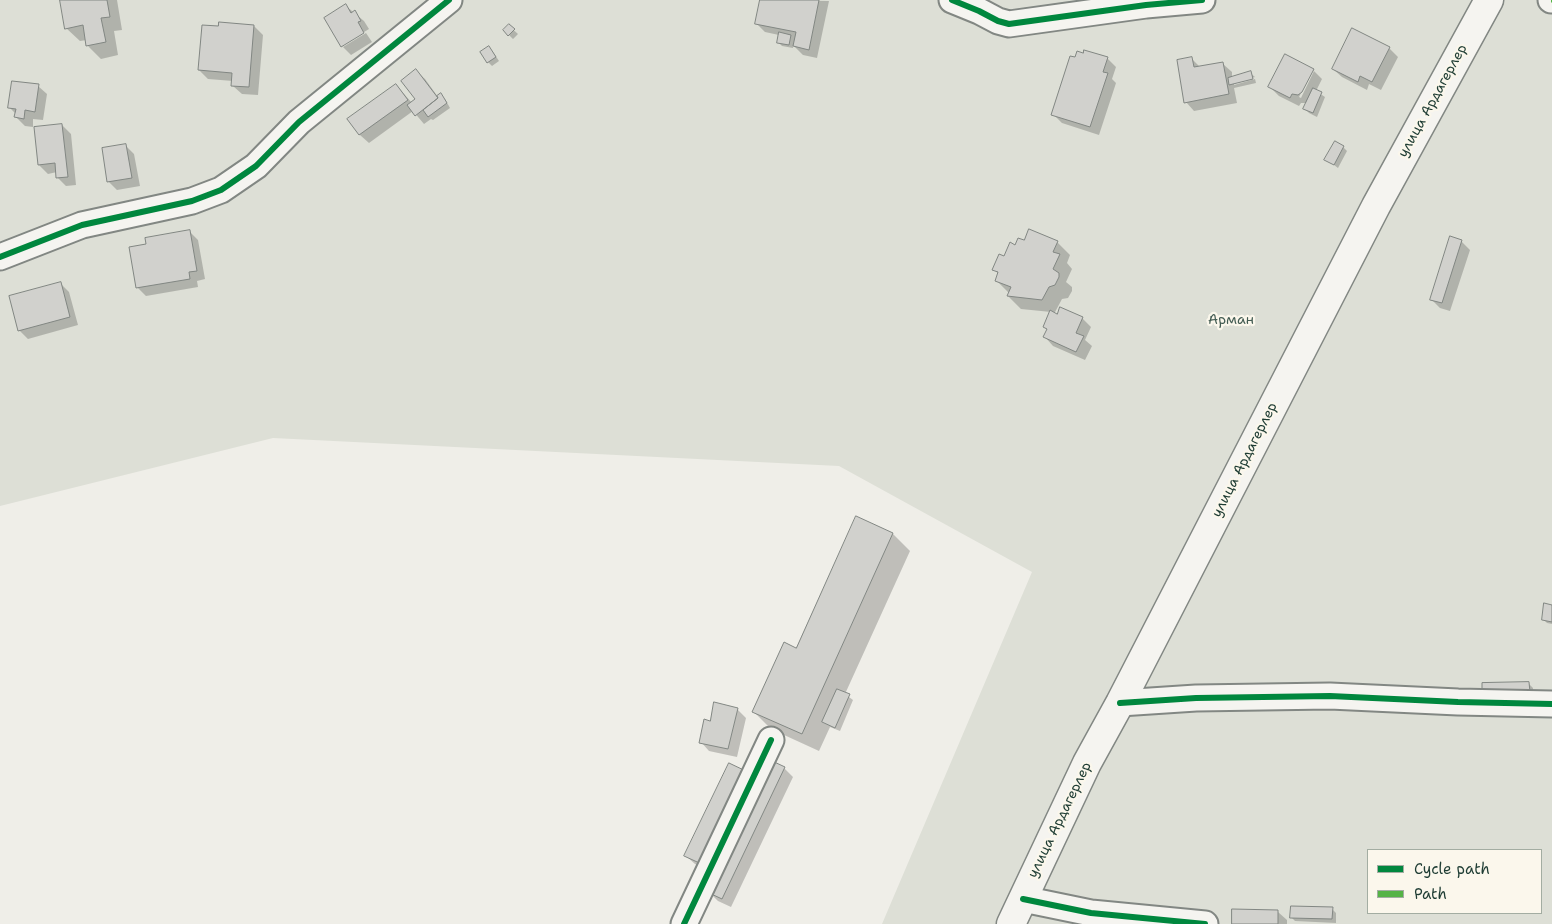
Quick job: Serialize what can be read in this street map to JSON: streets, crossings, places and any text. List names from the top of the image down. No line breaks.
{"streets":{"main road":["улица Ардагерлер"]},"parks":["Арман"],"legend":["Cycle path","Path"]}
